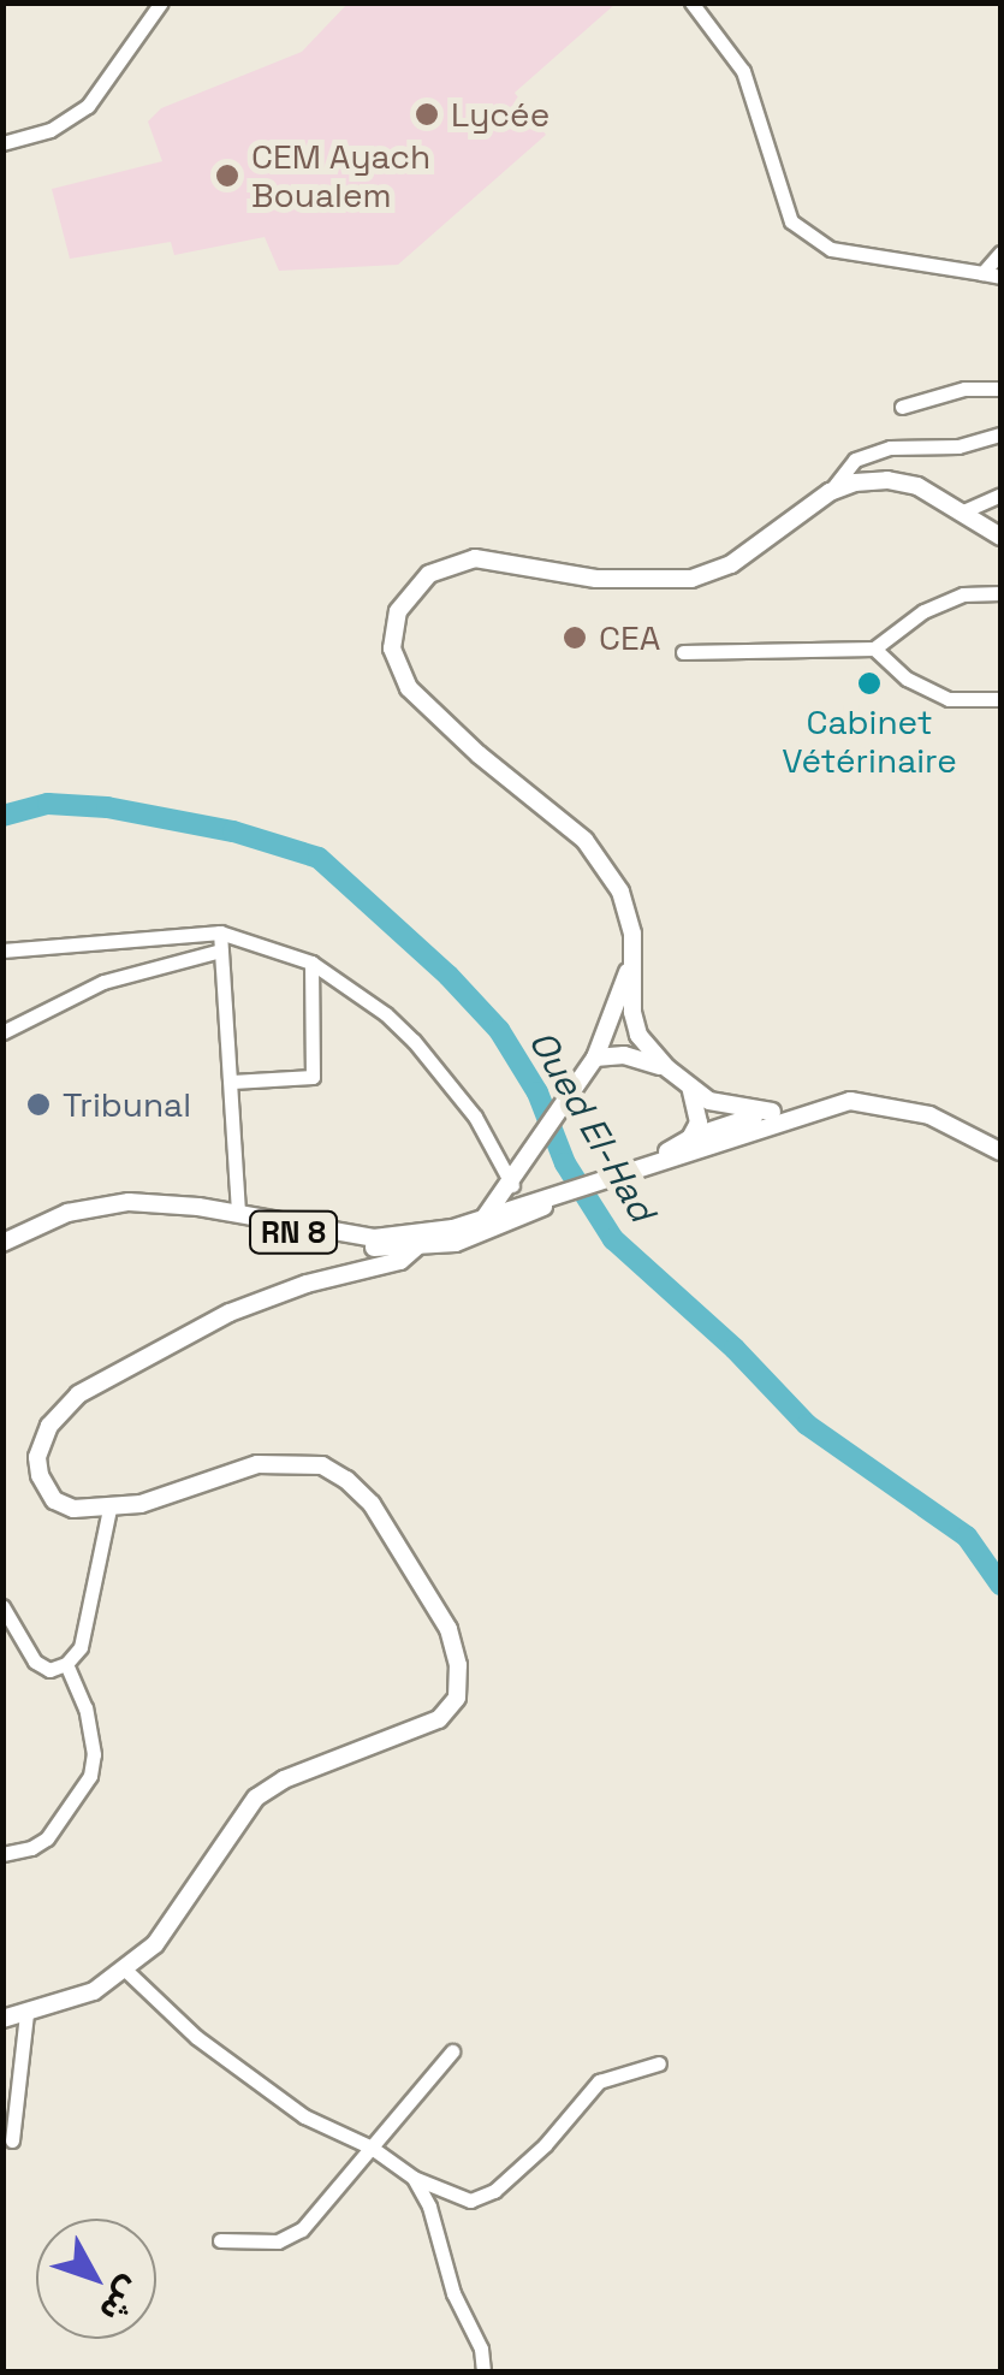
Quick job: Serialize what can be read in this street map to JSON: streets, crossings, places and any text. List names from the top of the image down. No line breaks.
{"streets":{"main road":["RN 8"]},"water":["Oued El-Had"],"places":["Lycée","CEM Ayach Boualem","CEA","Cabinet Vétérinaire","Tribunal"],"north":"bottom right"}
